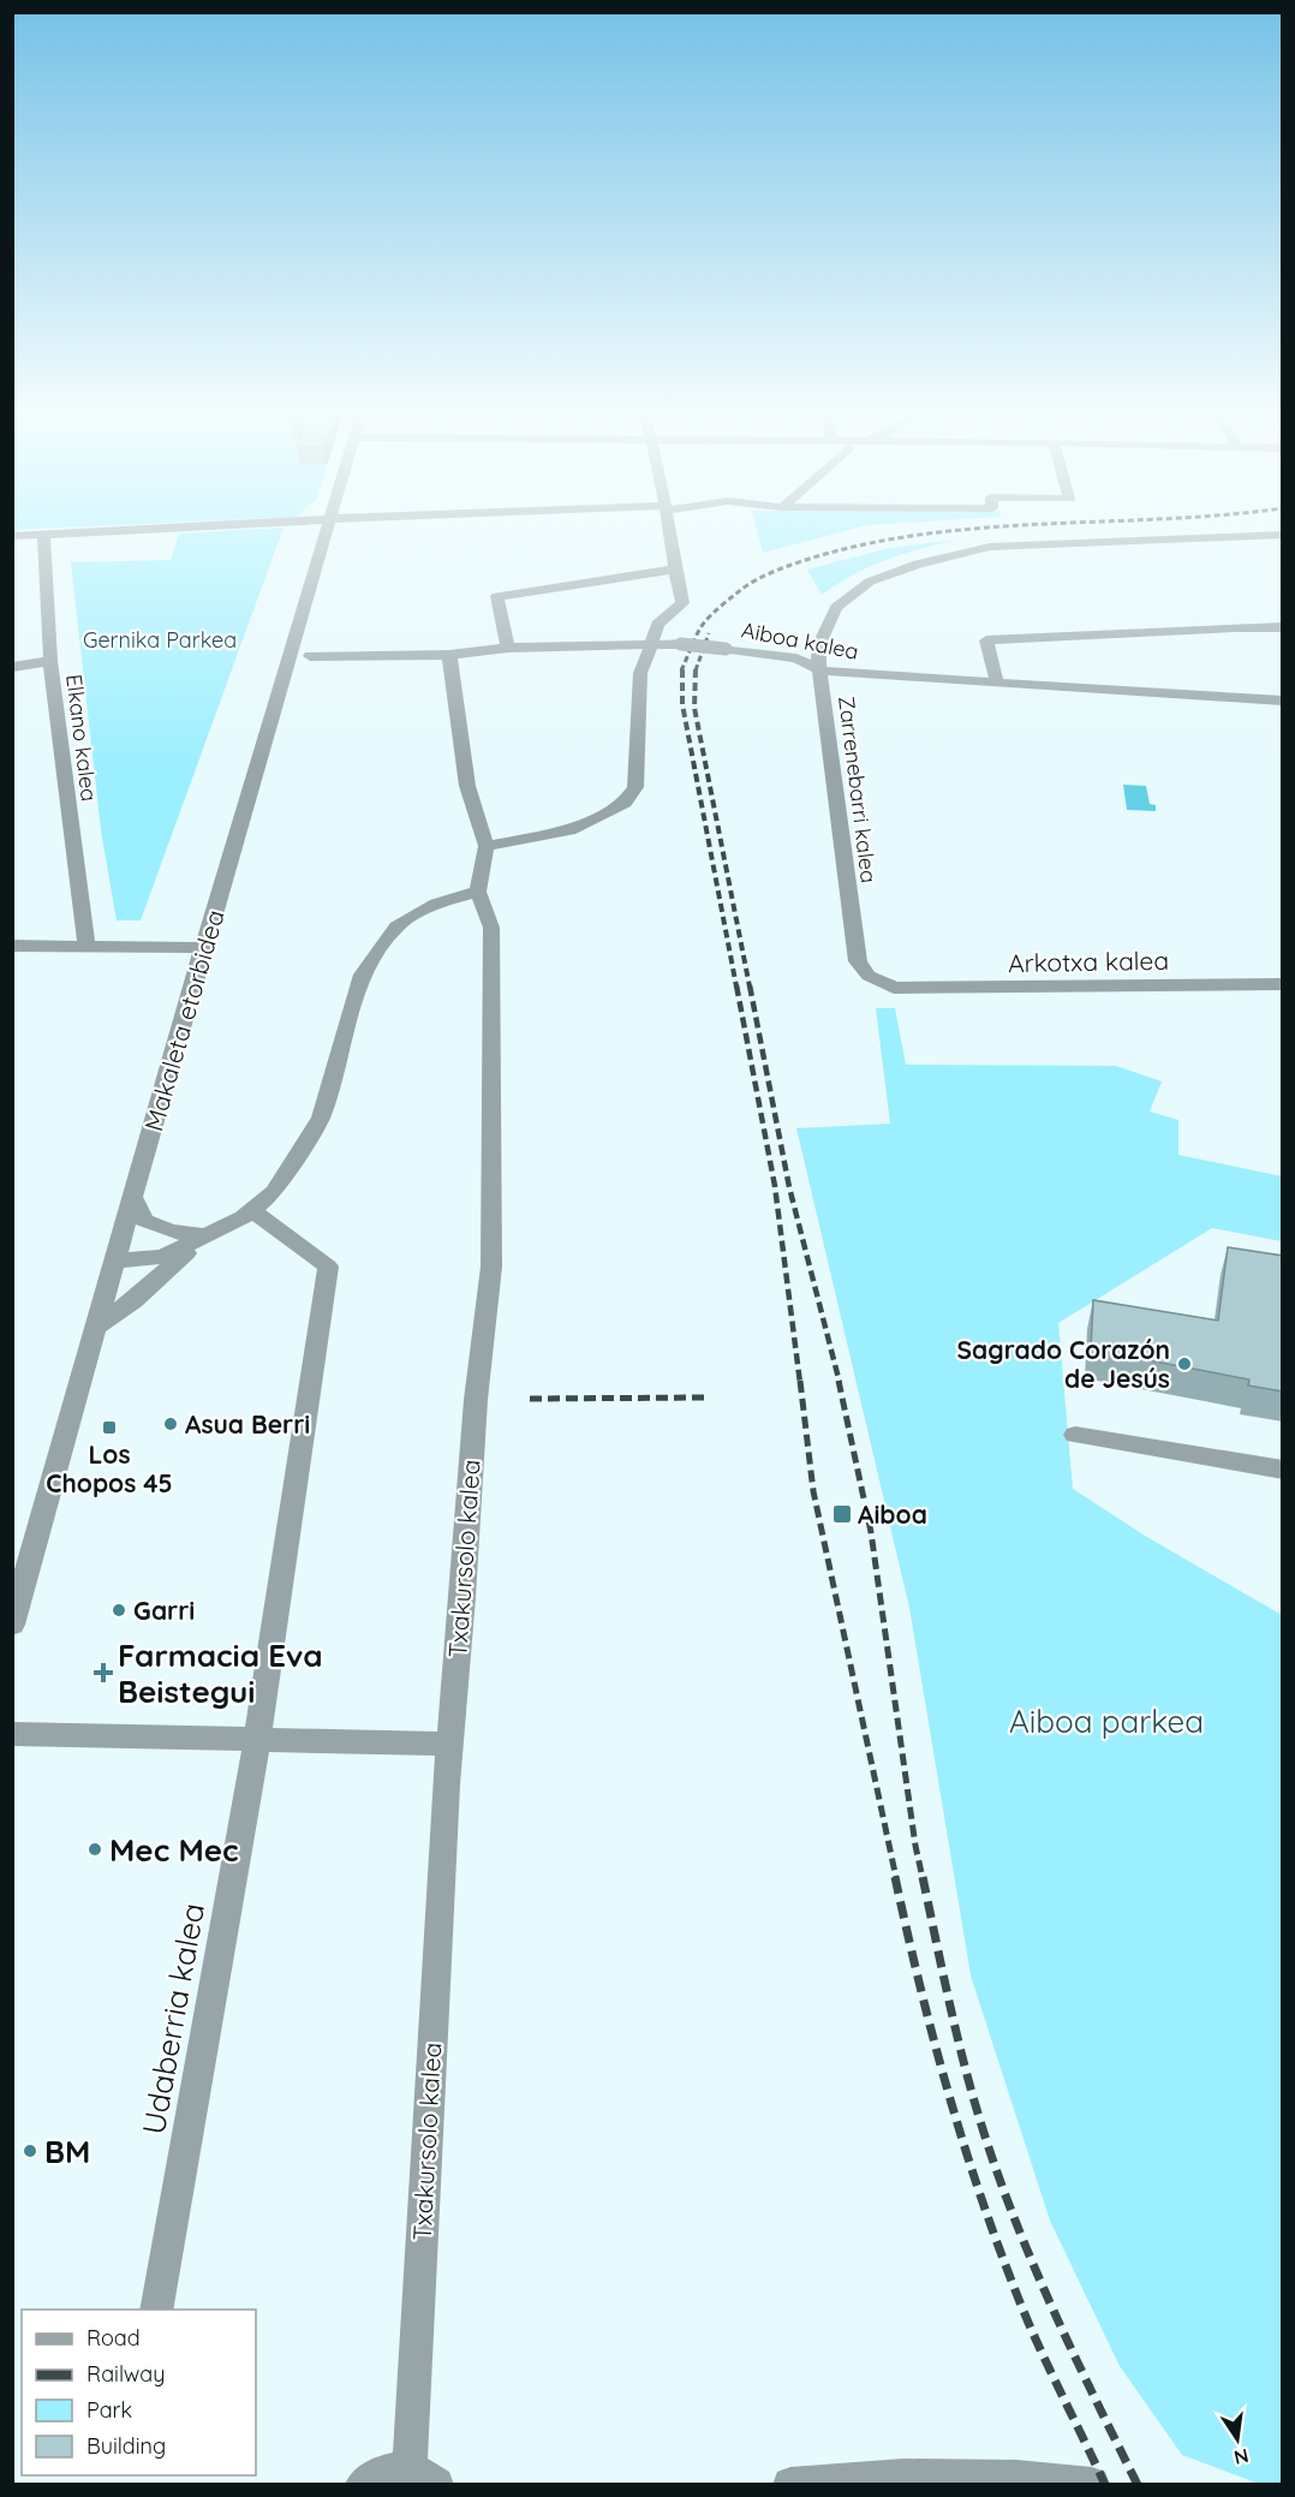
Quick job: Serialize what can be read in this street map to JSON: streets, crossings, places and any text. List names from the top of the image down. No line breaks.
{"streets":{"street":["Aiboa kalea","Elkano kalea","Zarrenebarri kalea","Arkotxa kalea","Makaleta etorbidea","Txakursolo kalea","Udaberria kalea"]},"crossings":[["Aiboa kalea","Zarrenebarri kalea"],["Zarrenebarri kalea","Arkotxa kalea"]],"parks":["Gernika Parkea","Aiboa parkea"],"places":{"other":["Sagrado Corazón de Jesús","Asua Berri","Garri","Mec Mec","BM"],"transit":["Los Chopos 45","Aiboa"],"health":["Farmacia Eva Beistegui"]},"legend":["Road","Railway","Park","Building"],"north":"bottom"}
